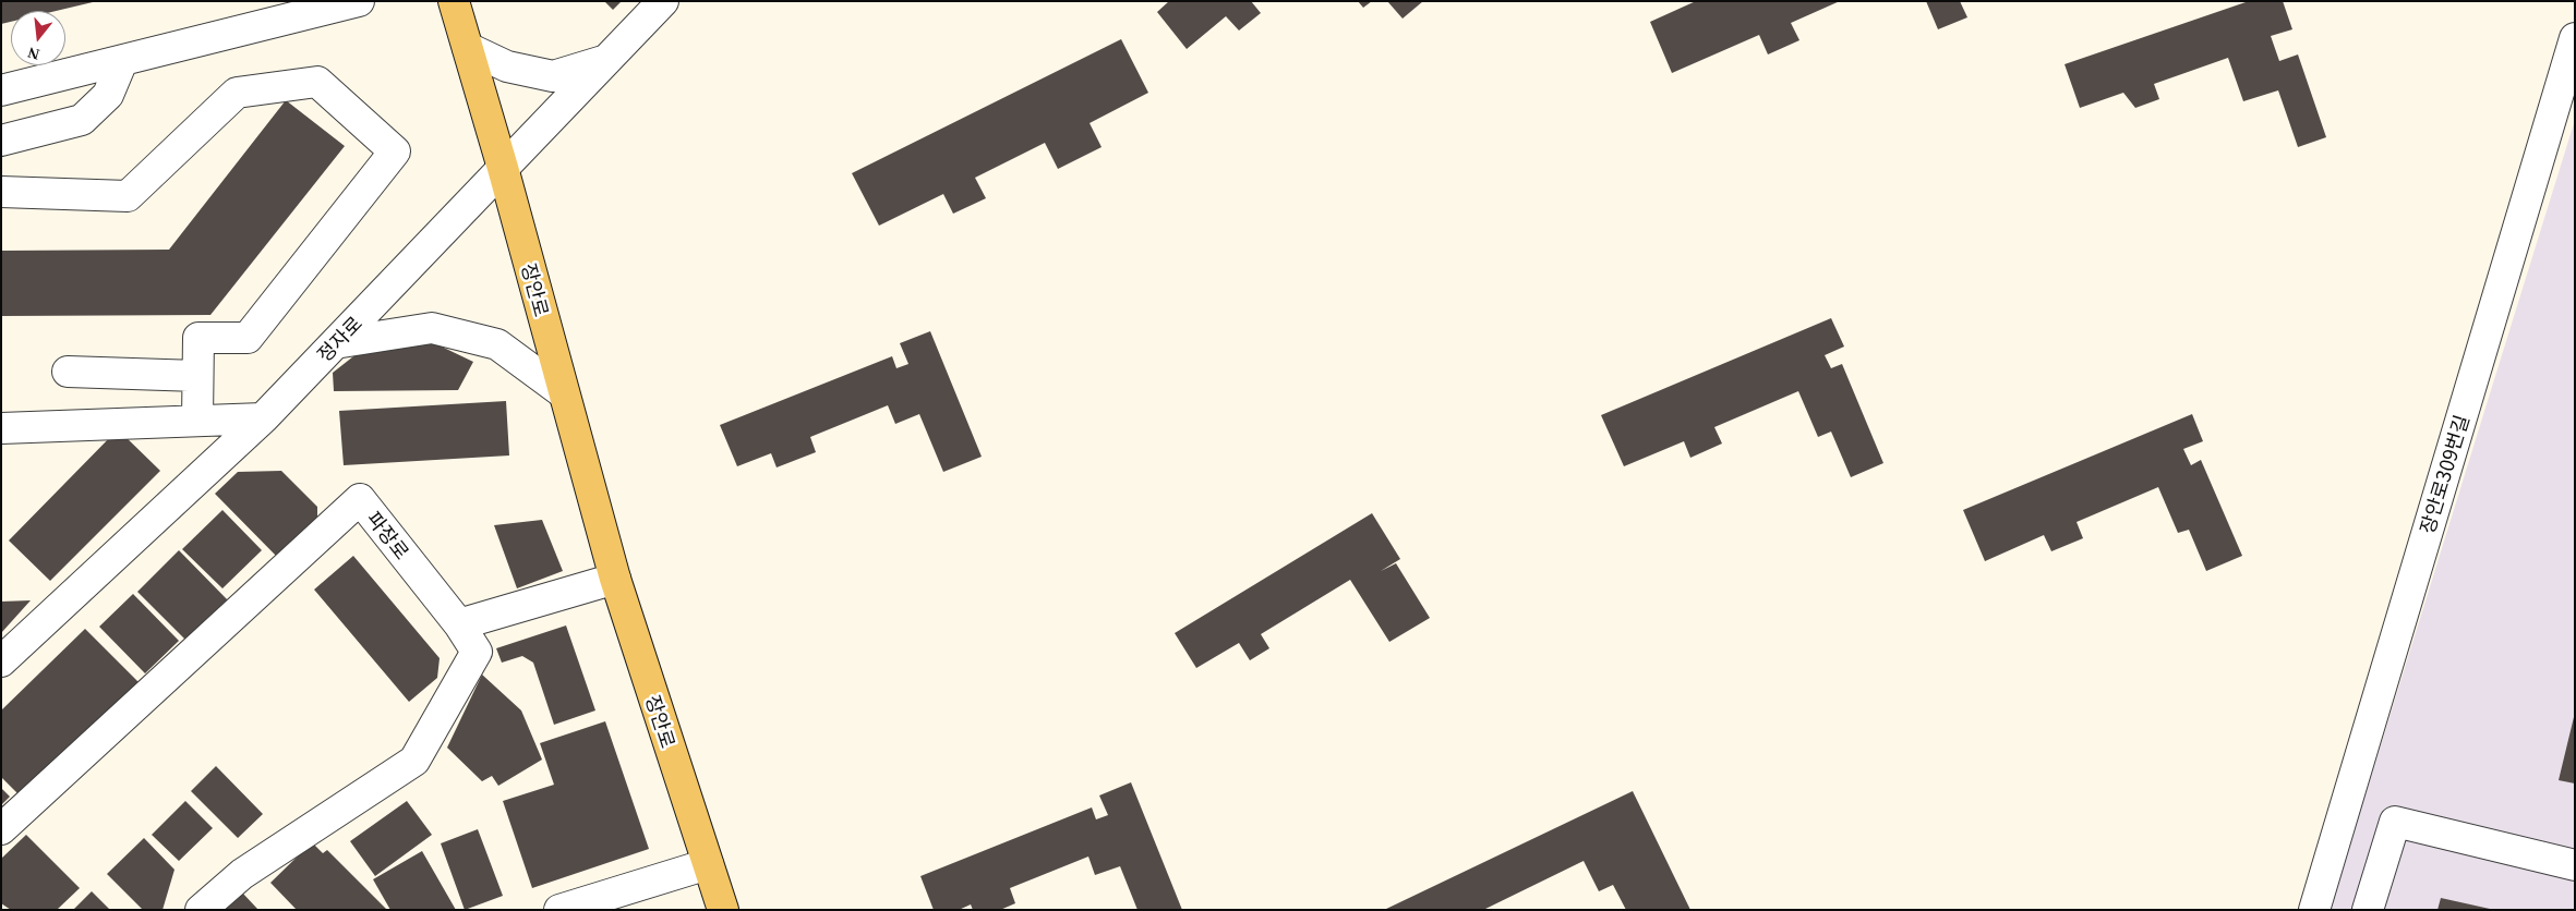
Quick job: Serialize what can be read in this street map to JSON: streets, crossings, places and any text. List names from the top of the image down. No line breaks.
{"streets":{"main road":["장안로"],"street":["정자로","장안로309번길","파장로"]},"crossings":[["장안로","정자로"]],"north":"bottom"}
